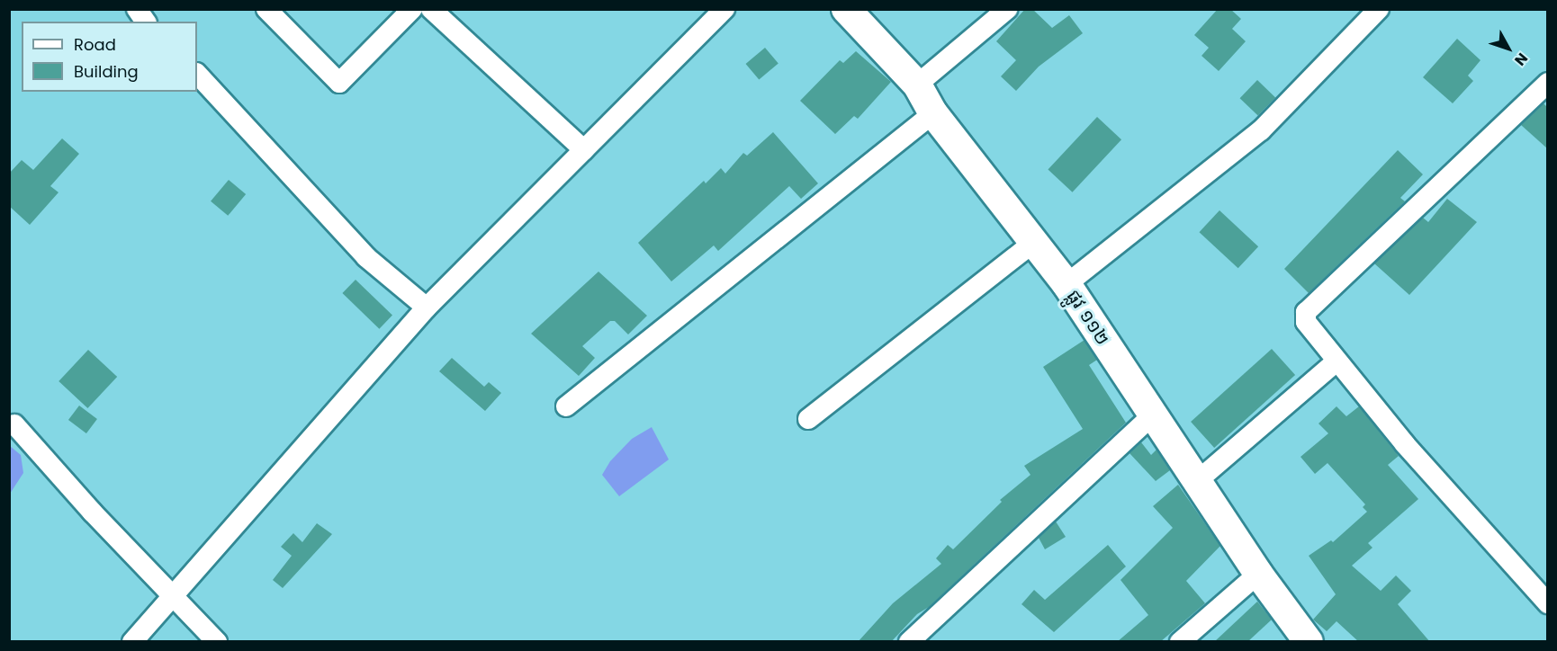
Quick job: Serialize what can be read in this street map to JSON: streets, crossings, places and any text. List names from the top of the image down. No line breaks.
{"streets":{"street":["ផ្លូវ ១១២"]},"legend":["Road","Building"],"north":"bottom right"}
